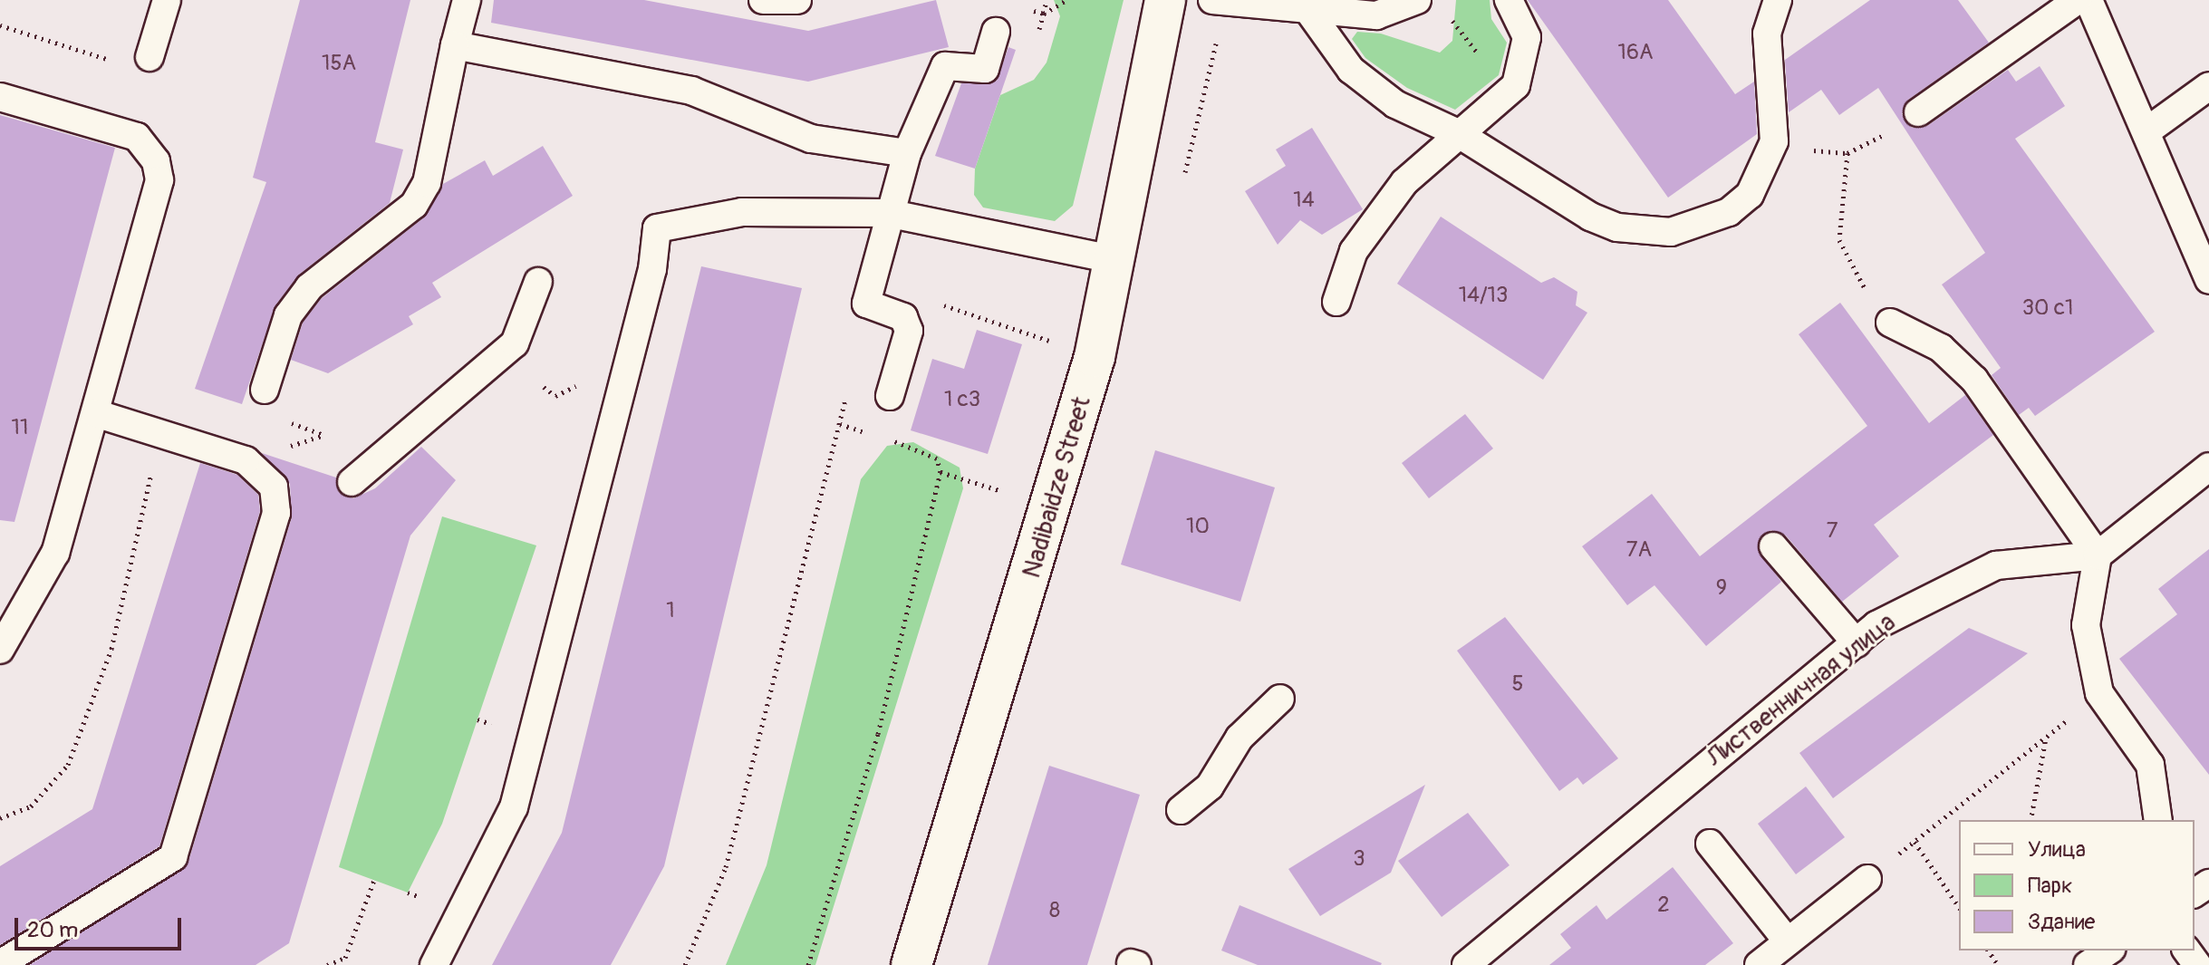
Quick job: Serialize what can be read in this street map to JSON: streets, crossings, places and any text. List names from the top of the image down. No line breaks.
{"streets":{"main road":["Nadibaidze Street"],"lane":["Лиственничная улица"]},"house_numbers":["16А","15А","14","14/13","30 с1","1 с3","11","10","7","7А","9","1","5","3","2","8"],"legend":["Улица","Парк","Здание"],"scale_bar":"20 m"}
